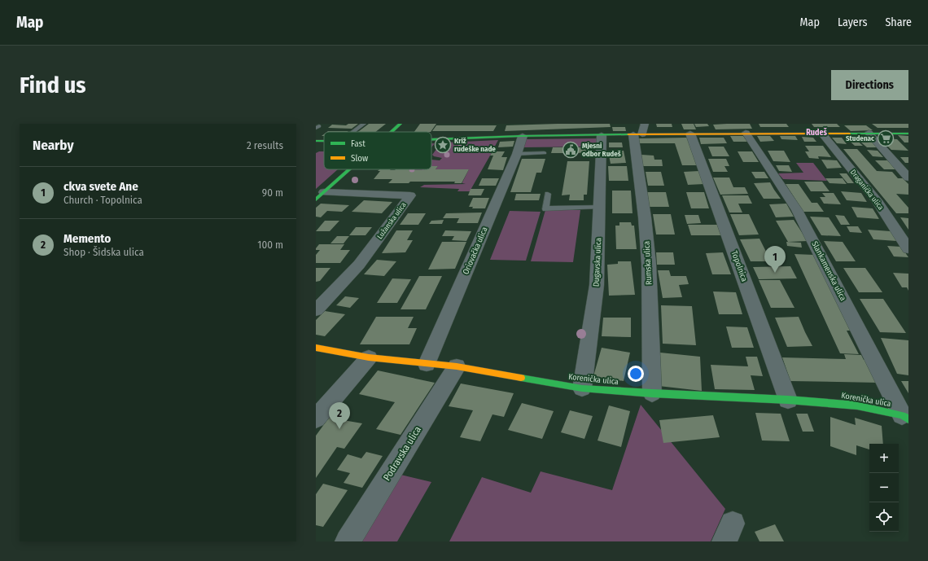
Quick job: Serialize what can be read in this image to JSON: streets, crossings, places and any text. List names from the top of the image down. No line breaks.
{"streets":{"street":["Draganićka ulica","Lužanska ulica","Oriovačka ulica","Dugavska ulica","Rumska ulica","Topolnica","Slankamenska ulica","Korenička ulica","Podravska ulica"]},"crossings":[["Oriovačka ulica","Korenička ulica"],["Dugavska ulica","Korenička ulica"],["Rumska ulica","Korenička ulica"],["Topolnica","Korenička ulica"],["Slankamenska ulica","Korenička ulica"],["Korenička ulica","Podravska ulica"]],"districts":["Rudeš"],"places":{"supermarket":["Studenac"],"place":["Križ rudeške nade"],"public building":["Mjesni odbor Rudeš"]},"legend":["Fast","Slow"],"page":{"header":"Map","nav":["Map","Layers","Share"],"buttons":"Directions","title":"Find us","heading":["Nearby","2 results"],"list":[{"mark":"1","name":"ckva svete Ane","note":"Church · Topolnica","value":"90 m"},{"mark":"2","name":"Memento","note":"Shop · Šidska ulica","value":"100 m"}],"pins":["1","2"],"map_buttons":["+","−"]}}
